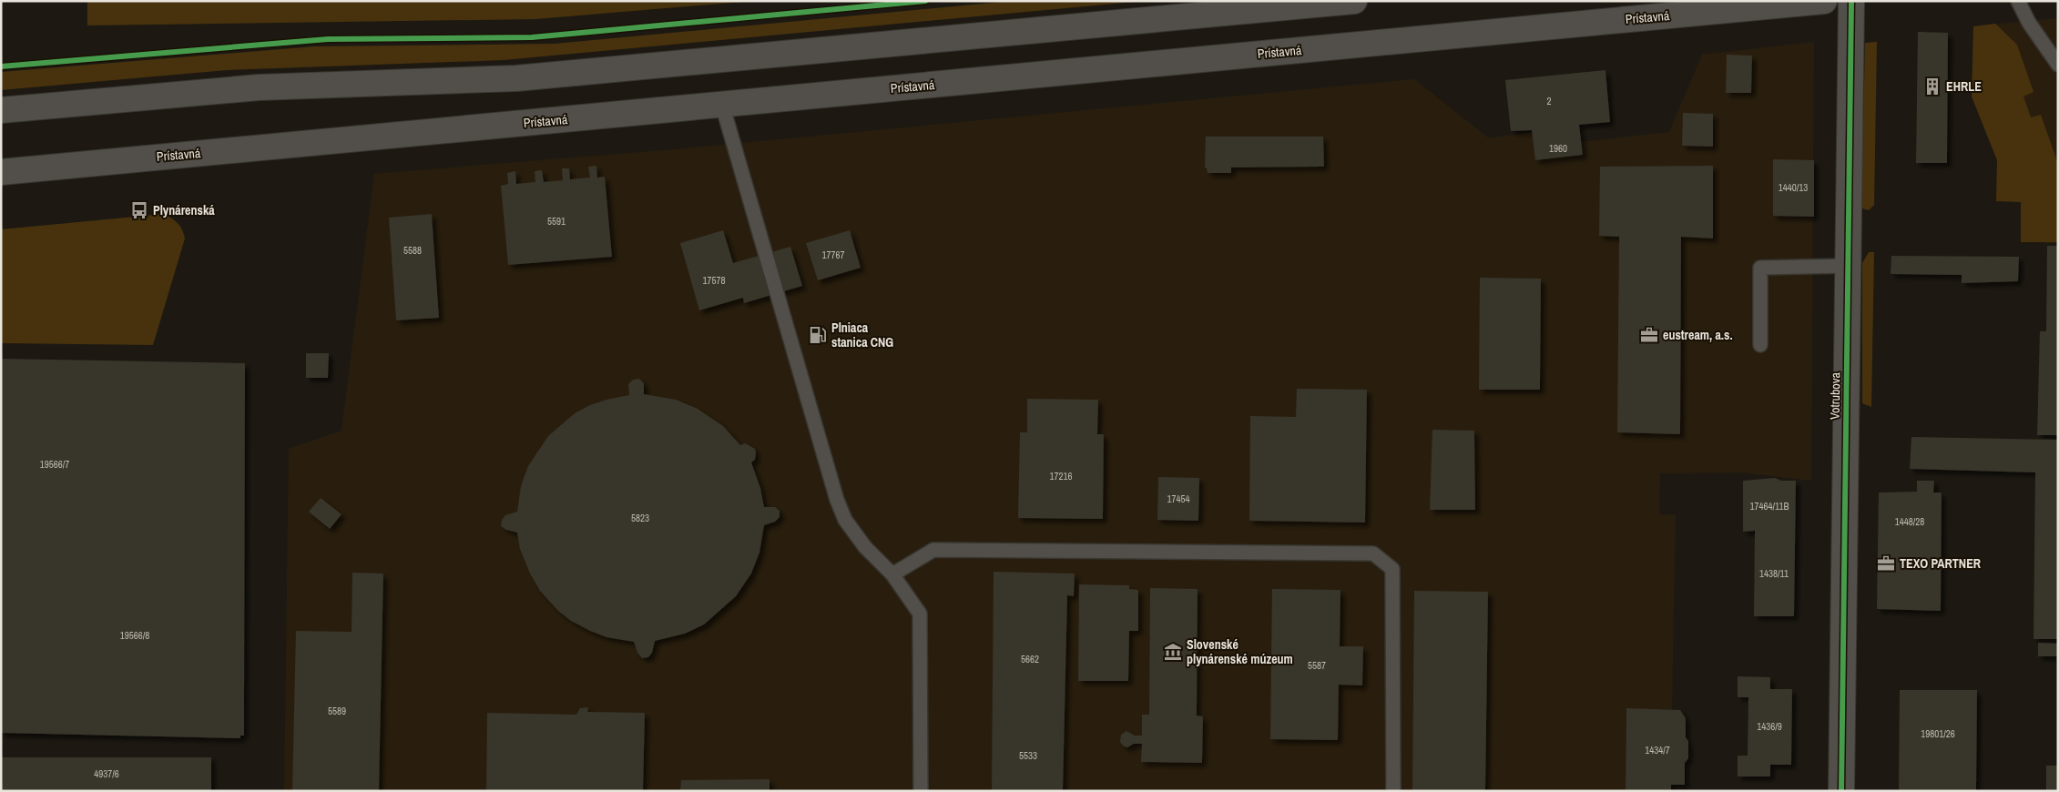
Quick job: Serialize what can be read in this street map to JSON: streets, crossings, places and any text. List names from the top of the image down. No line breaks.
{"streets":{"main road":["Prístavná","Votrubova"]},"places":{"building":["EHRLE"],"bus stop":["Plynárenská"],"fuel station":["Plniaca stanica CNG"],"office":["eustream, a.s.","TEXO PARTNER"],"museum":["Slovenské plynárenské múzeum"]},"house_numbers":["2","1960","1440/13","5591","5588","17767","17578","19566/7","17216","17454","17464/11B","5823","1448/28","1438/11","19566/8","5662","5587","5589","1436/9","19801/26","1434/7","5533","4937/6"]}
